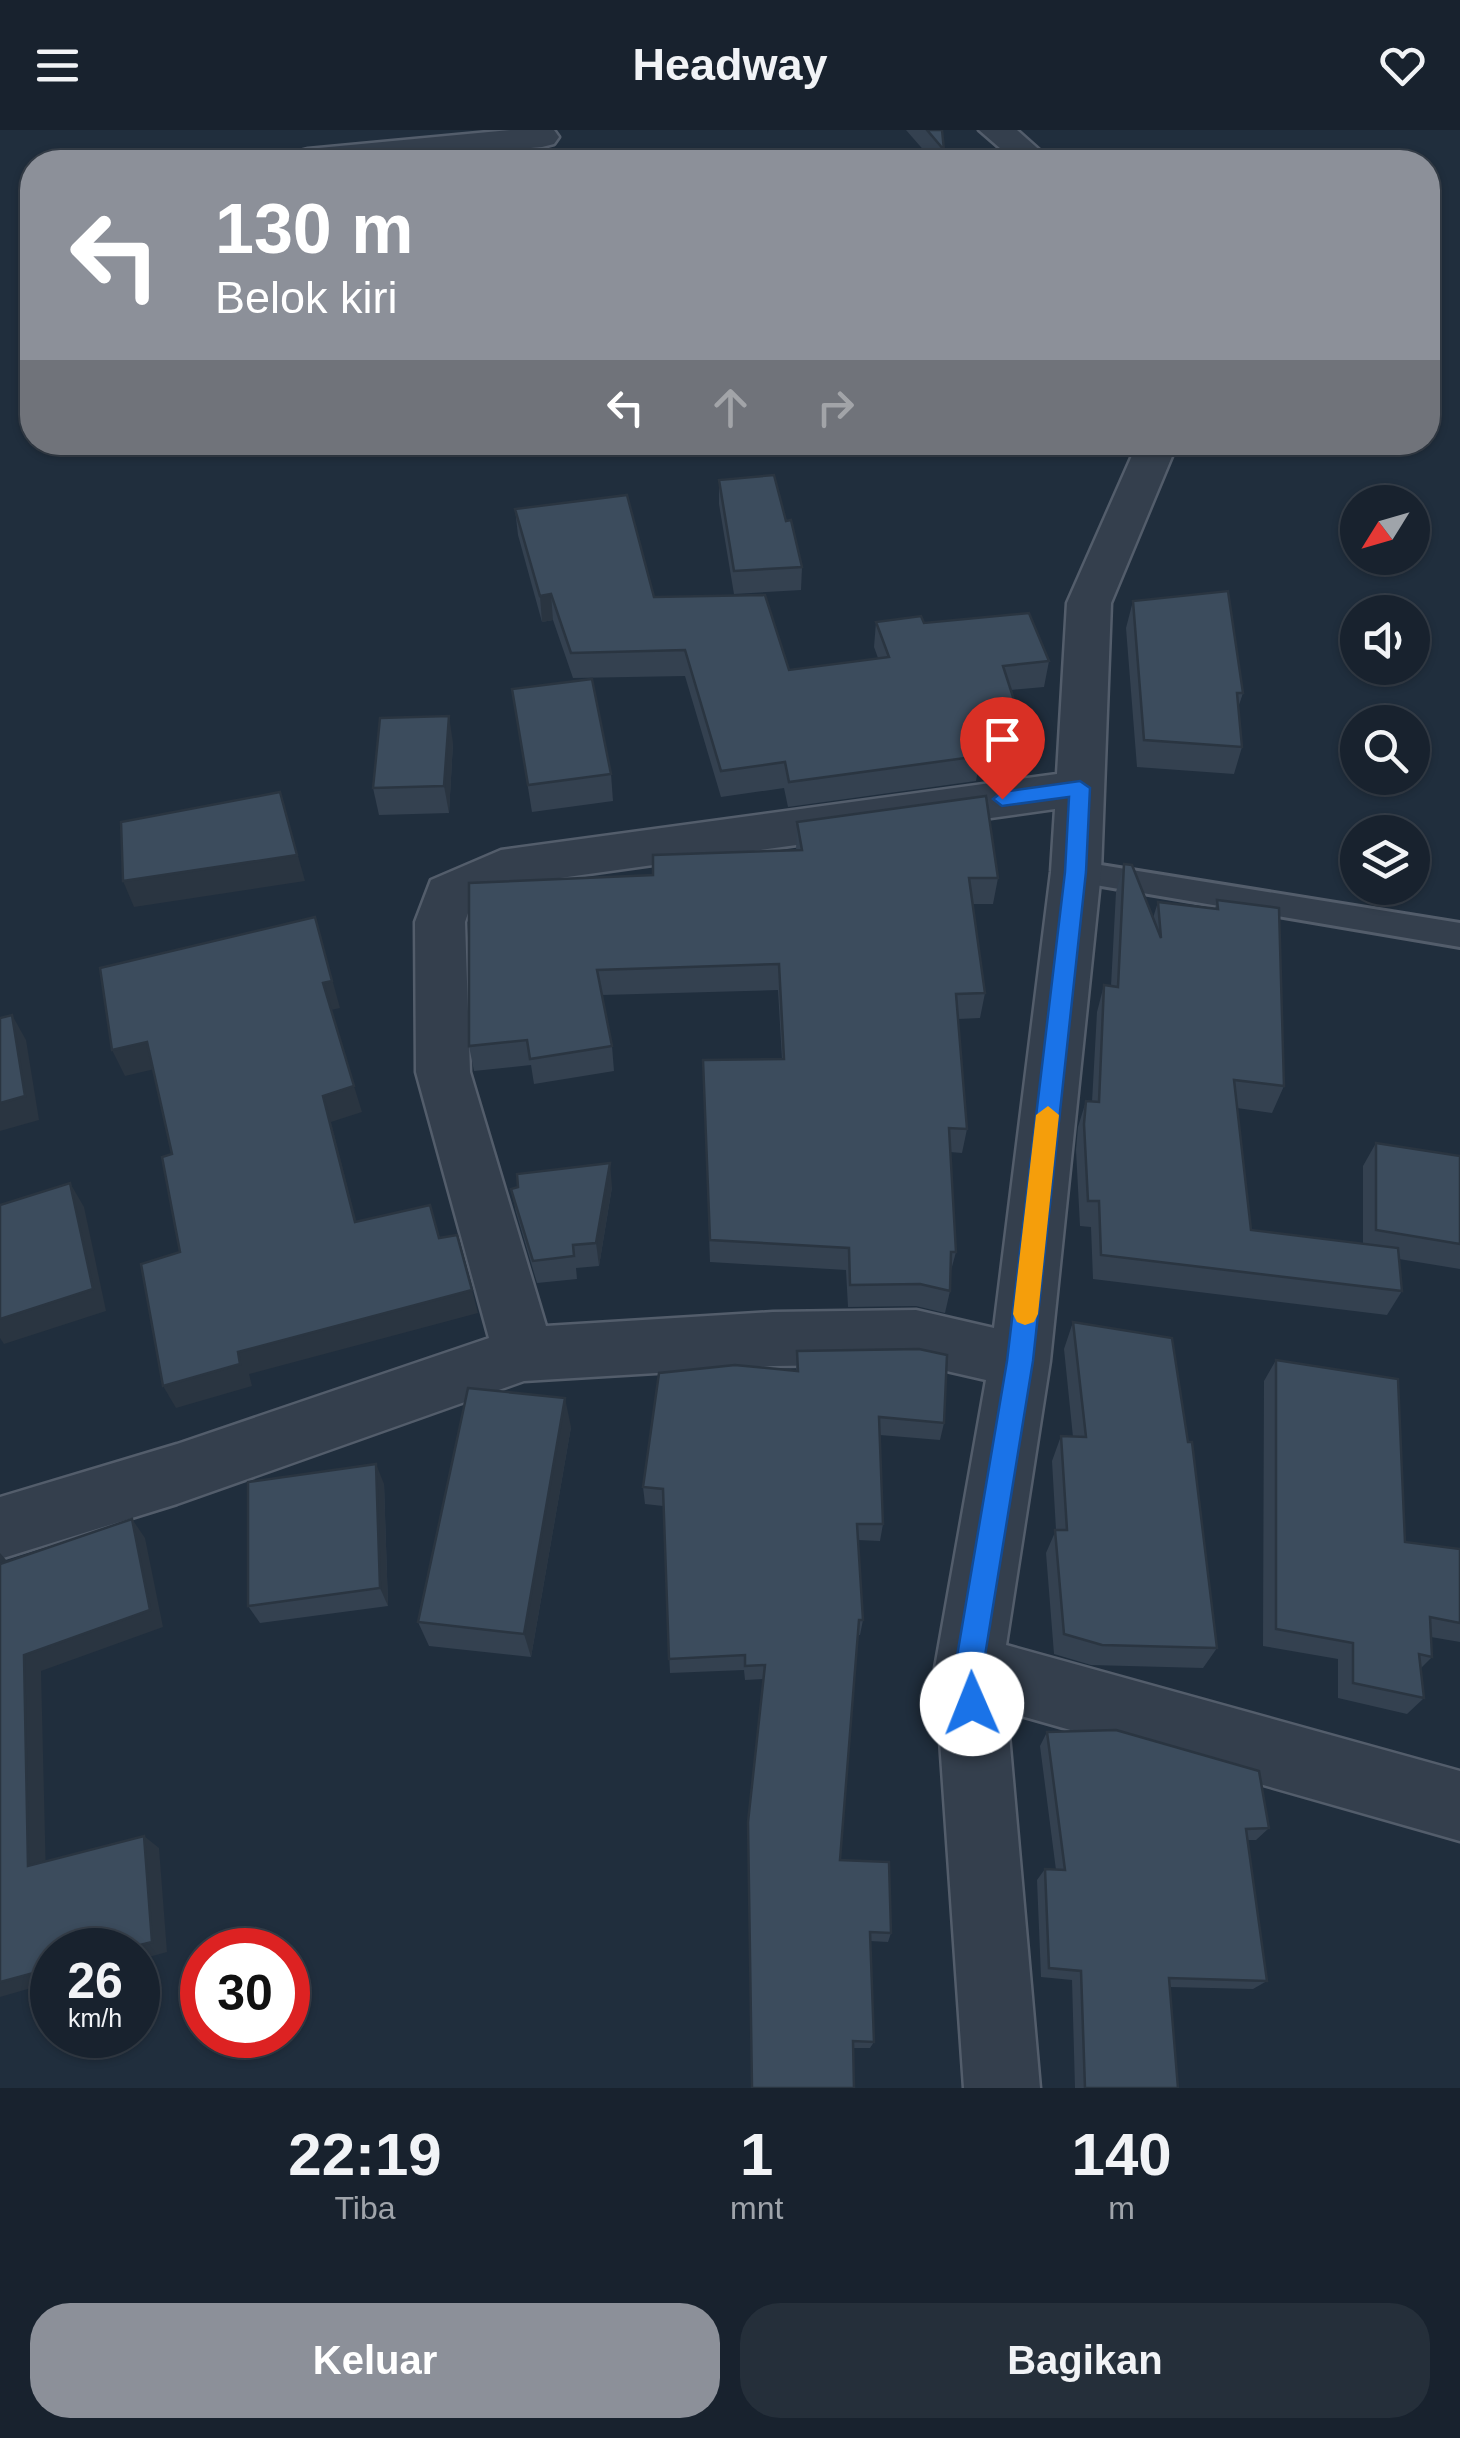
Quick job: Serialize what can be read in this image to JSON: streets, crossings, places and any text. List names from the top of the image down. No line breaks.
{"north":"bottom left","page":{"header":"Headway","turn":["130 m","Belok kiri"],"speed":"26 km/h","limit":"30","eta":["22:19","Tiba","1","mnt","140","m"],"buttons":["Keluar","Bagikan"]}}
